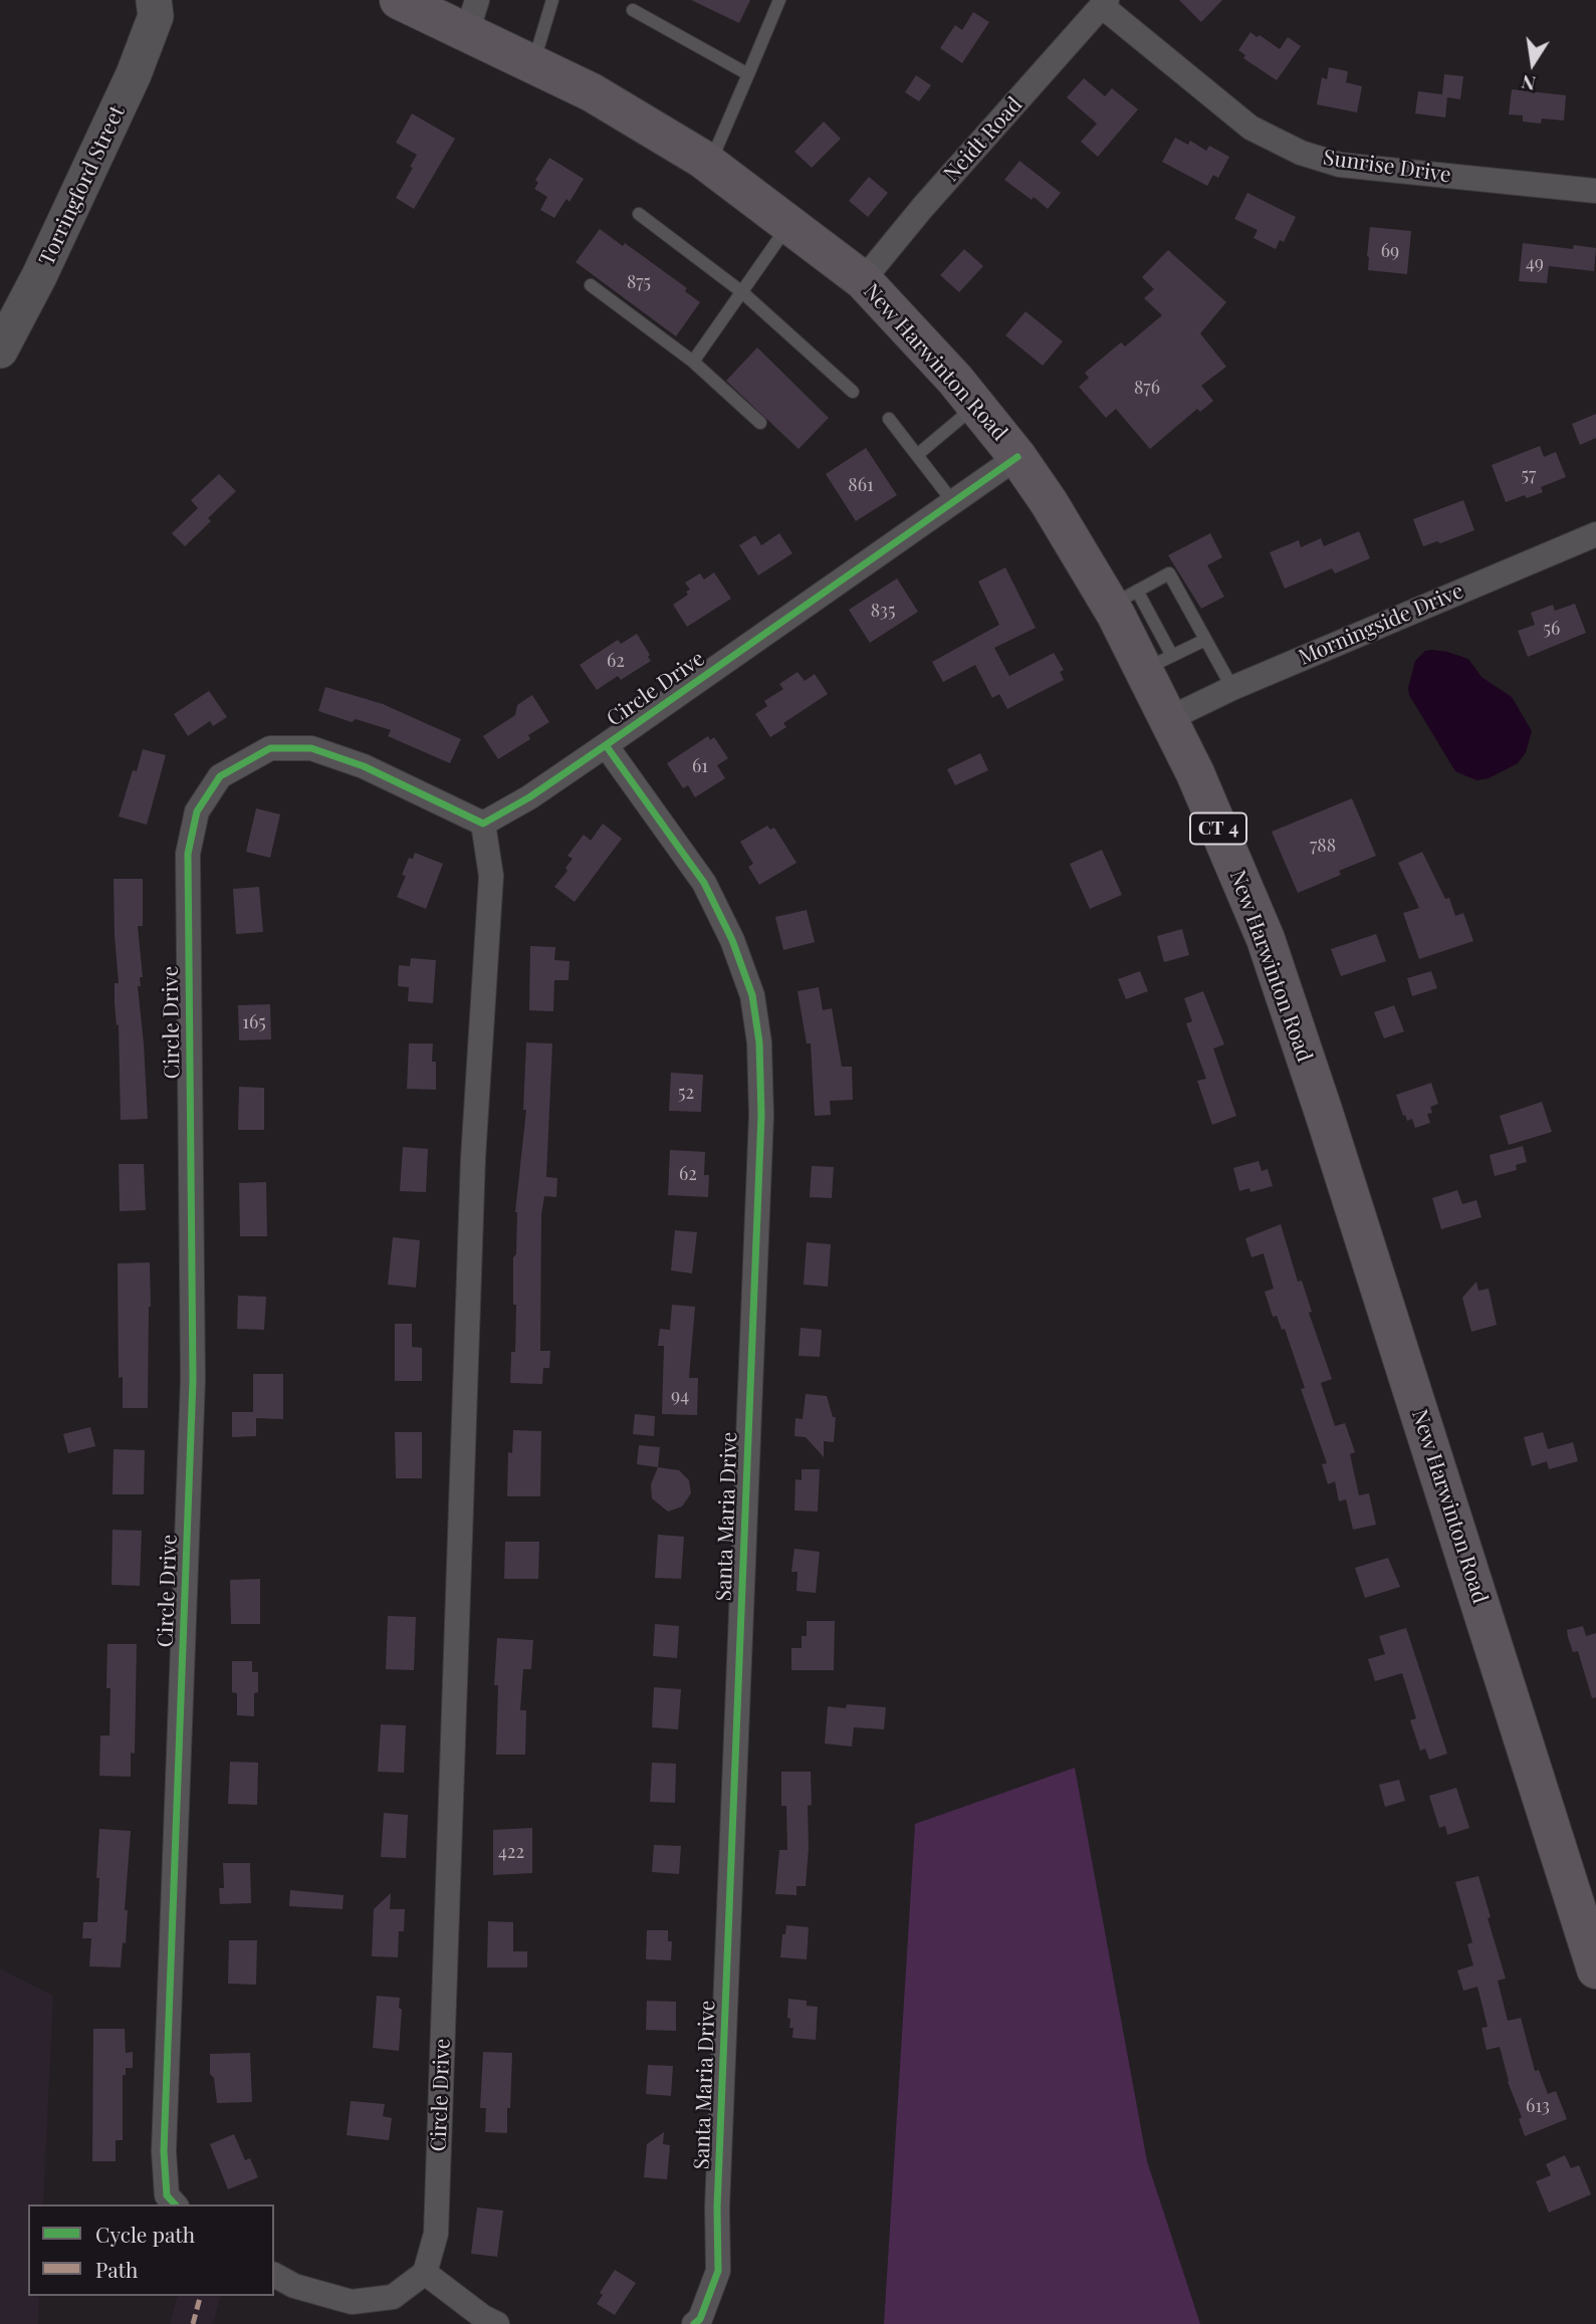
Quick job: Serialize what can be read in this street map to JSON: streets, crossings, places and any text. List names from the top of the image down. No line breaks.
{"streets":{"main road":["Torringford Street","New Harwinton Road","CT 4"],"street":["Neidt Road","Sunrise Drive","Morningside Drive","Circle Drive","Santa Maria Drive"]},"crossings":[["Neidt Road","Sunrise Drive"],["Neidt Road","New Harwinton Road"],["New Harwinton Road","Morningside Drive"],["New Harwinton Road","Circle Drive"],["Circle Drive","Santa Maria Drive"]],"house_numbers":["69","49","875","876","57","861","835","56","62","61","788","165","52","62","94","422","613"],"legend":["Cycle path","Path"],"north":"bottom"}
